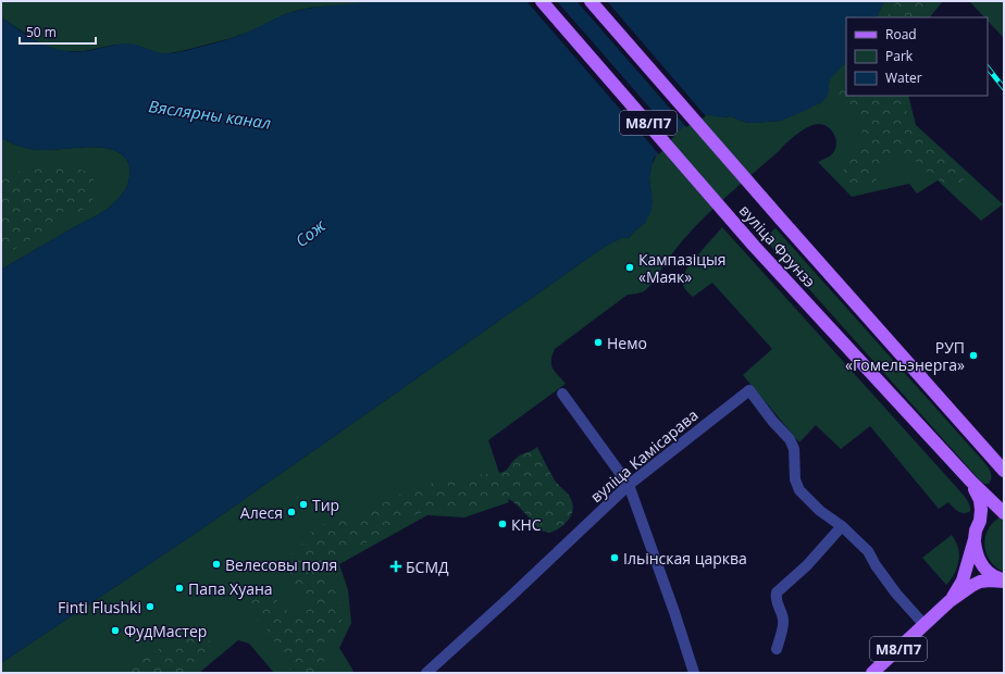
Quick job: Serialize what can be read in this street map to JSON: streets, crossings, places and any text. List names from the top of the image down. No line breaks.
{"streets":{"main road":["М8/П7","вуліца Фрунзэ"],"street":["вуліца Камісарава"]},"crossings":[["М8/П7","вуліца Фрунзэ"]],"water":["Вяслярны канал","Сож"],"places":{"other":["Кампазіцыя «Маяк»","Немо","РУП «Гомельэнерга»","Тир","Алеся","КНС","Ільінская царква","Велесовы поля","Папа Хуана","Finti Flushki","ФудМастер"],"health":["БСМД"]},"legend":["Road","Park","Water"],"scale_bar":"50 m"}
